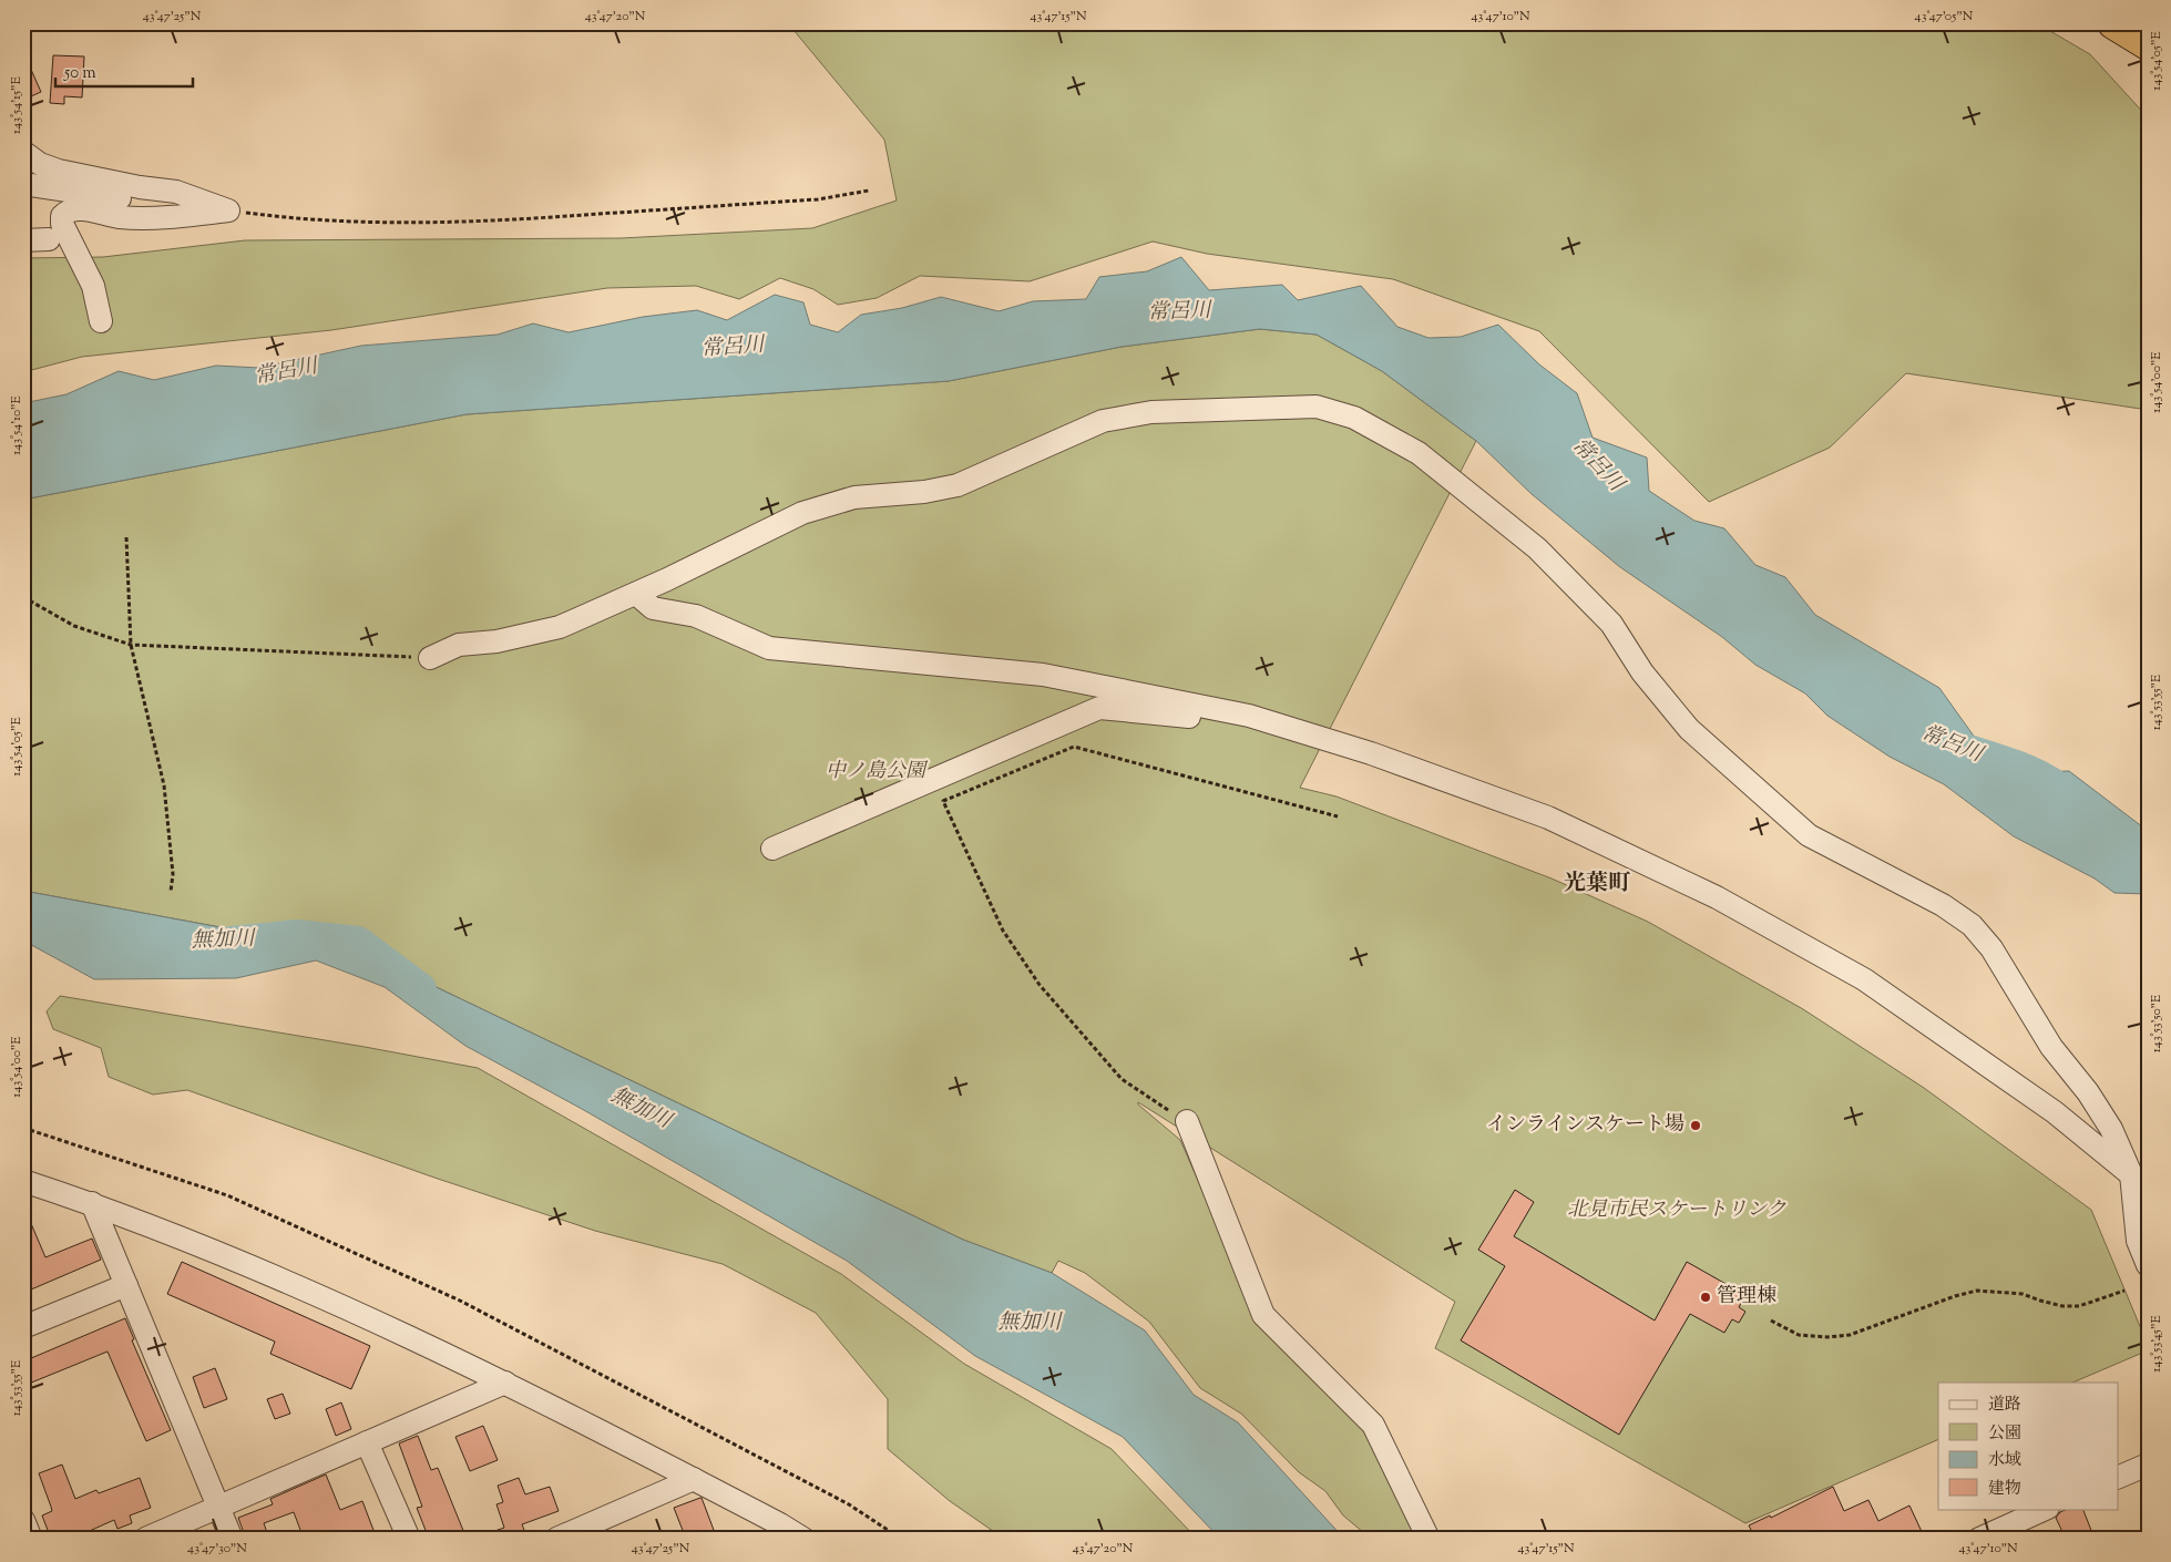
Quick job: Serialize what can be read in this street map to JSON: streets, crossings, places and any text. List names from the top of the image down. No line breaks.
{"districts":["光葉町"],"water":["常呂川","無加川"],"parks":["中ノ島公園","北見市民スケートリンク"],"places":["インラインスケート場","管理棟"],"legend":["道路","公園","水域","建物"],"scale_bar":"50 m","coordinates":["43°47'25\"N","43°47'20\"N","43°47'15\"N","43°47'10\"N","43°47'05\"N","143°54'05\"E","143°54'15\"E","143°54'00\"E","143°54'10\"E","143°53'55\"E","143°53'50\"E","143°53'45\"E","43°47'30\"N"]}
